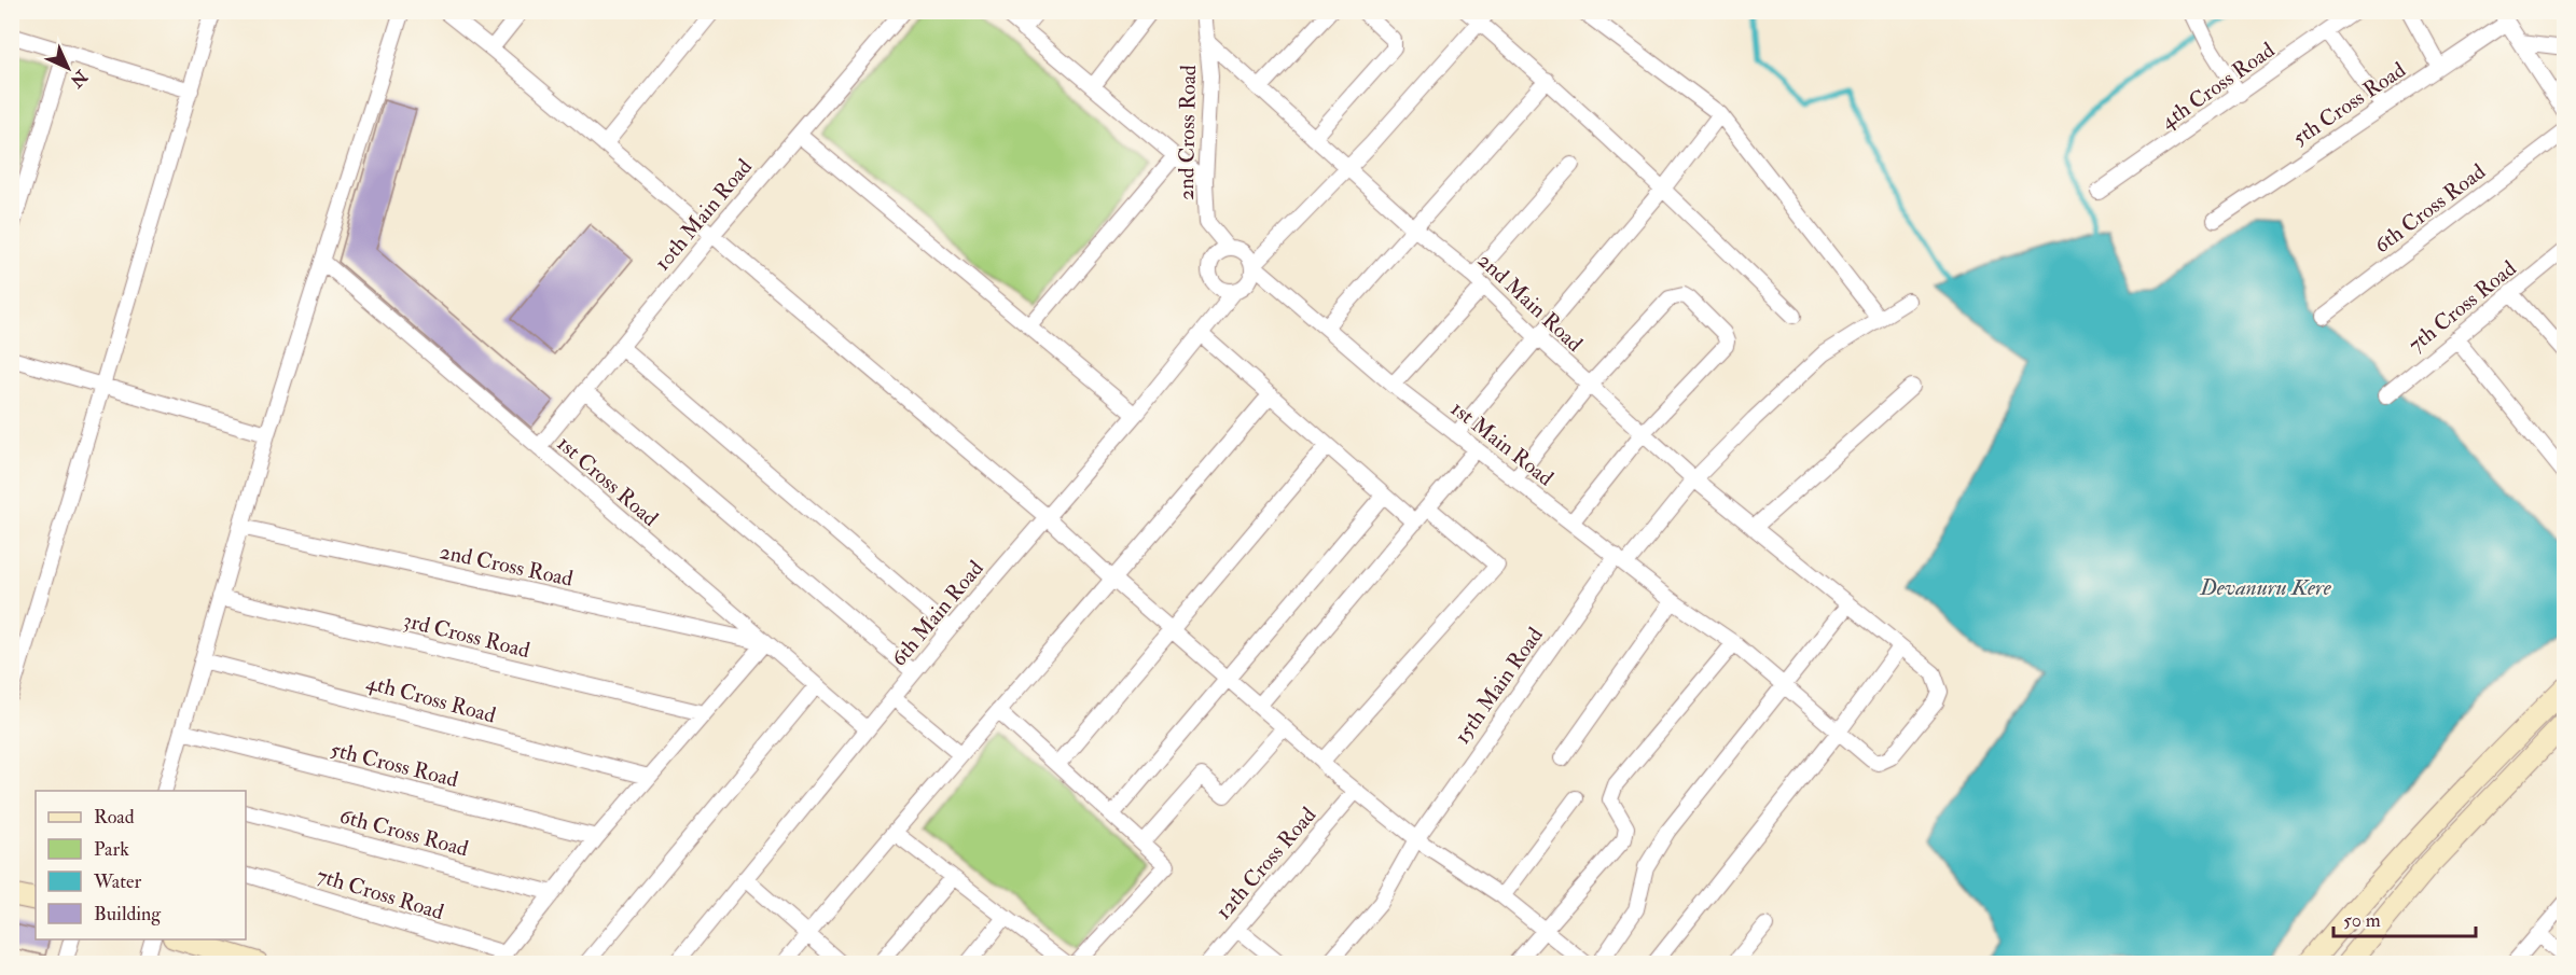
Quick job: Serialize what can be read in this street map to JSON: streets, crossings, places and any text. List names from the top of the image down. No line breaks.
{"streets":{"street":["4th Cross Road","5th Cross Road","2nd Cross Road","6th Cross Road","10th Main Road","2nd Main Road","7th Cross Road","1st Main Road","1st Cross Road","6th Main Road","3rd Cross Road","15th Main Road","12th Cross Road"]},"crossings":[["2nd Cross Road","2nd Main Road"],["2nd Cross Road","1st Main Road"],["2nd Cross Road","1st Cross Road"],["2nd Cross Road","6th Main Road"],["10th Main Road","1st Cross Road"],["2nd Main Road","1st Main Road"],["2nd Main Road","15th Main Road"],["1st Main Road","6th Main Road"],["1st Main Road","15th Main Road"],["1st Cross Road","6th Main Road"]],"water":["Devanuru Kere"],"legend":["Road","Park","Water","Building"],"scale_bar":"50 m","north":"bottom right"}
